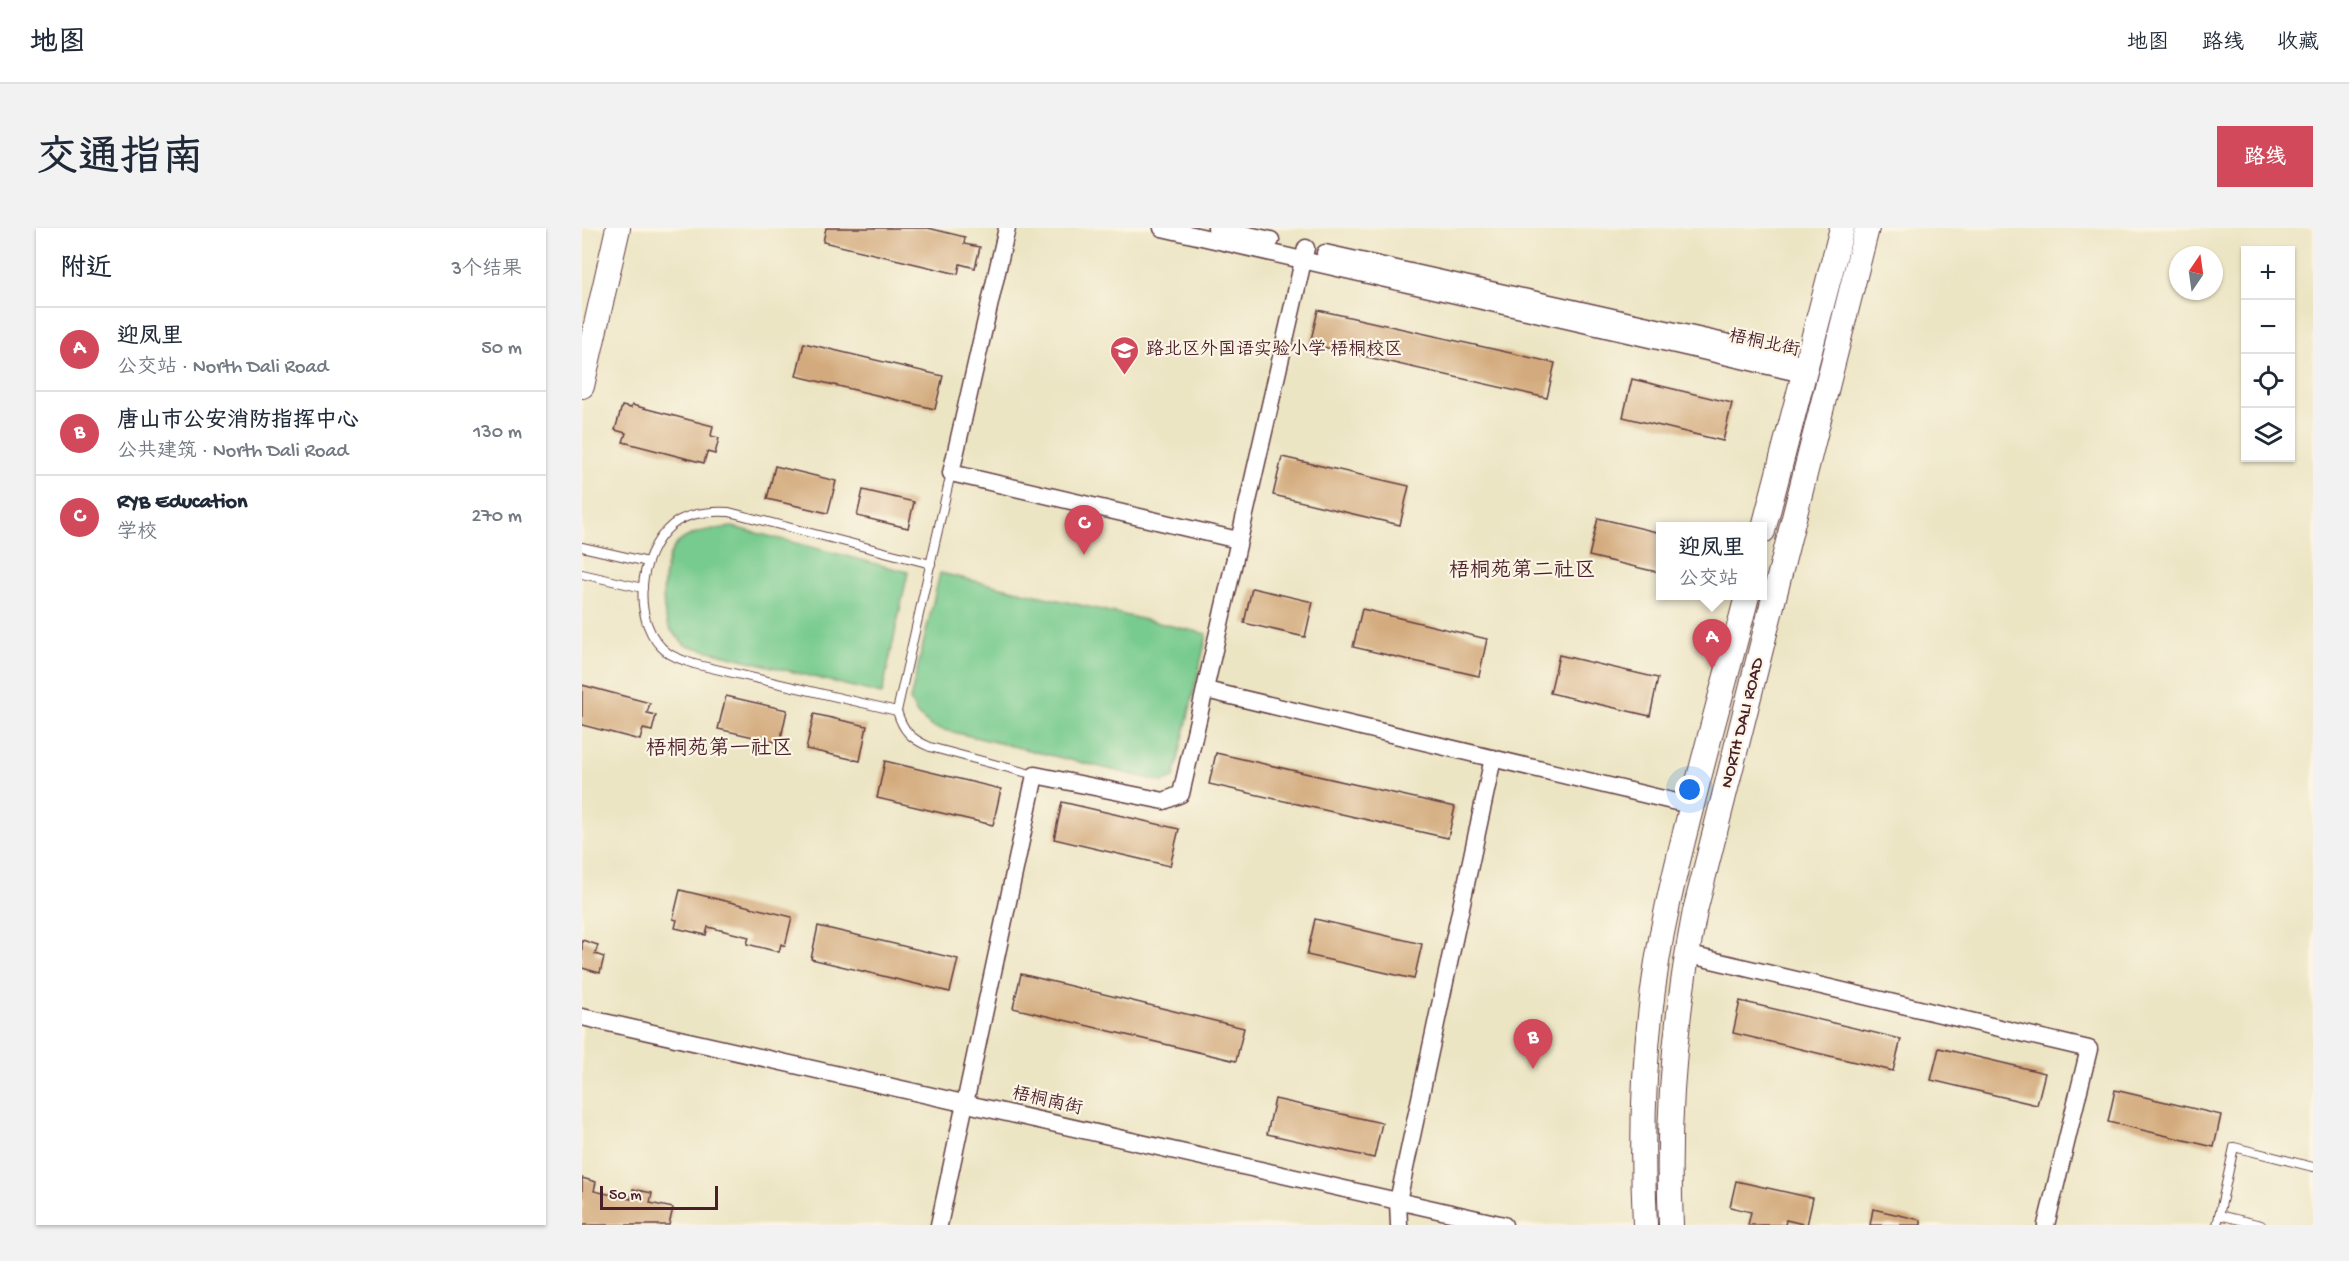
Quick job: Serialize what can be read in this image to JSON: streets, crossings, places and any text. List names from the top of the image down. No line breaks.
{"streets":{"main road":["NORTH DALI ROAD"],"street":["梧桐北街","梧桐南街"]},"districts":["梧桐苑第二社区","梧桐苑第一社区"],"places":{"school or university":["路北区外国语实验小学 梧桐校区"]},"scale_bar":"50 m","north":"top","page":{"header":"地图","nav":["地图","路线","收藏"],"title":"交通指南","buttons":"路线","heading":["附近","3个结果"],"map_buttons":["+","−"],"list":[{"mark":"A","name":"迎凤里","note":"公交站 · North Dali Road","value":"50 m"},{"mark":"B","name":"唐山市公安消防指挥中心","note":"公共建筑 · North Dali Road","value":"130 m"},{"mark":"C","name":"RYB Education","note":"学校","value":"270 m"}],"pins":["C","A","B"],"popup":["迎凤里","公交站"],"scale":"50 m"}}
